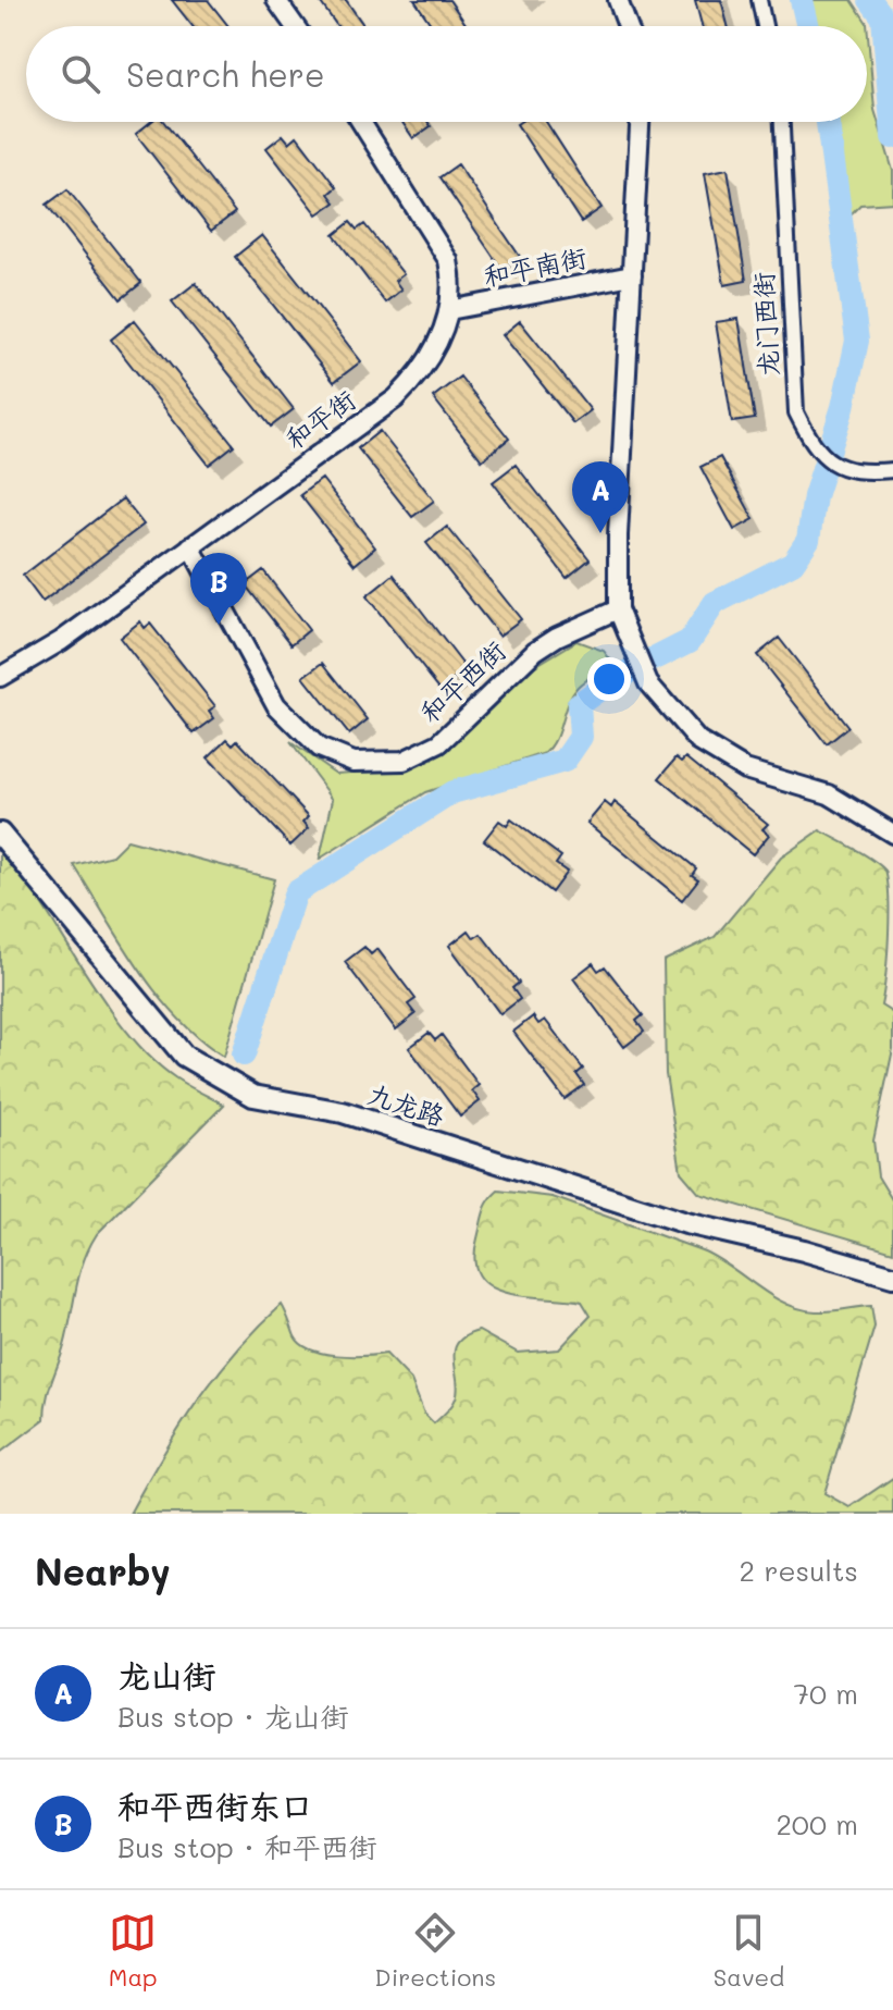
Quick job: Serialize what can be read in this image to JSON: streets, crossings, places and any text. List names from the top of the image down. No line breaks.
{"streets":{"main road":["九龙路"],"street":["和平南街","龙门西街","和平街","和平西街"]},"crossings":[["和平南街","和平街"],["和平街","和平西街"]],"page":{"search":"Search here","pins":["A","B"],"heading":["Nearby","2 results"],"list":[{"mark":"A","name":"龙山街","note":"Bus stop · 龙山街","value":"70 m"},{"mark":"B","name":"和平西街东口","note":"Bus stop · 和平西街","value":"200 m"}],"nav":["Map","Directions","Saved"]}}
